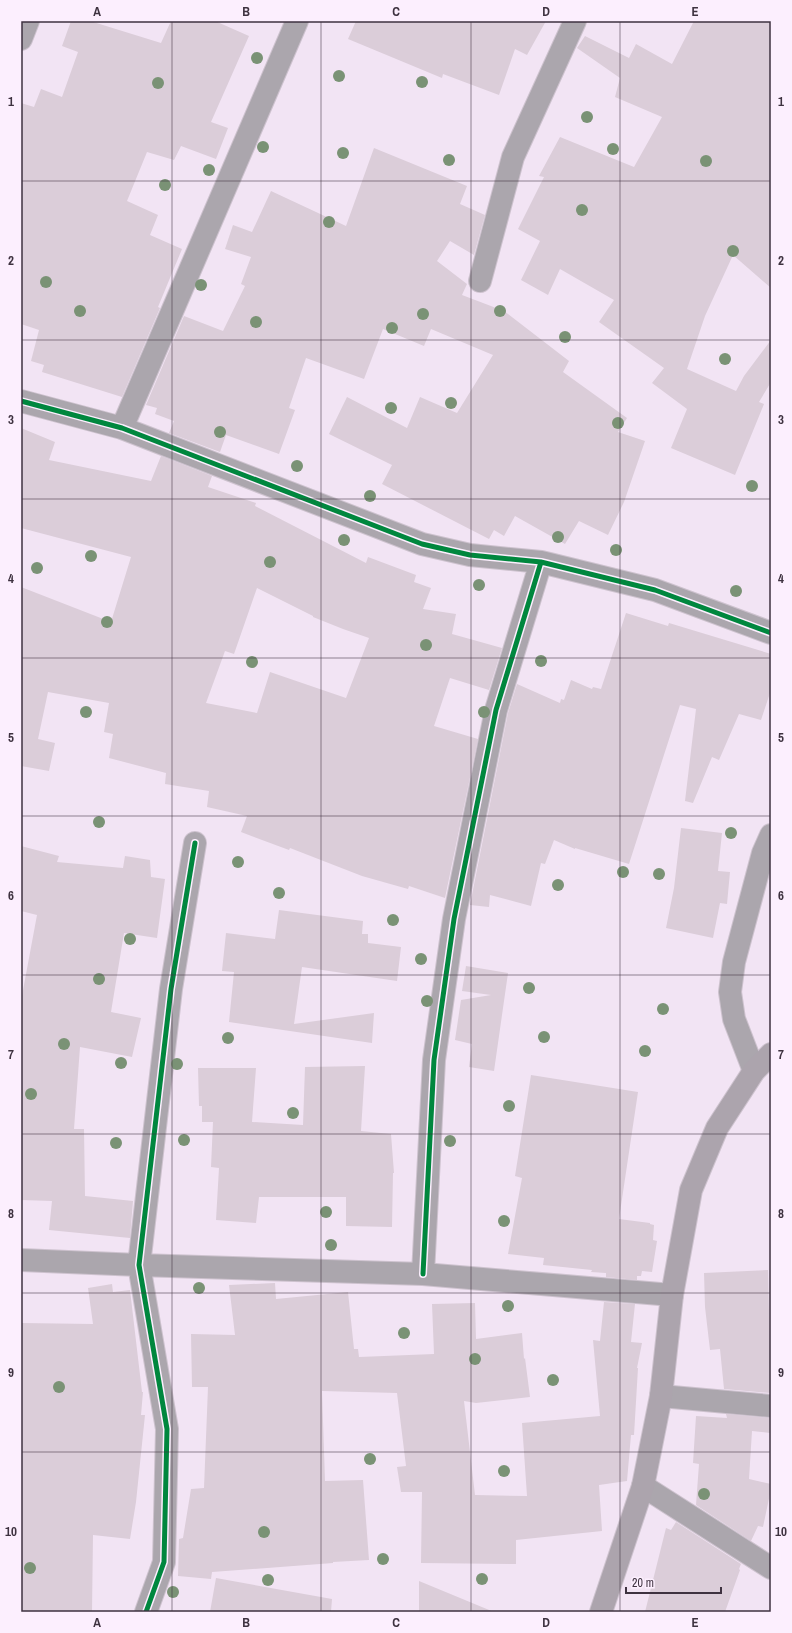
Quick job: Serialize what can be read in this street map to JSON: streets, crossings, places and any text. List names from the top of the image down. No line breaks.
{"scale_bar":"20 m","grid":{"columns":["A","B","C","D","E"],"rows":["1","2","3","4","5","6","7","8","9","10"]}}
